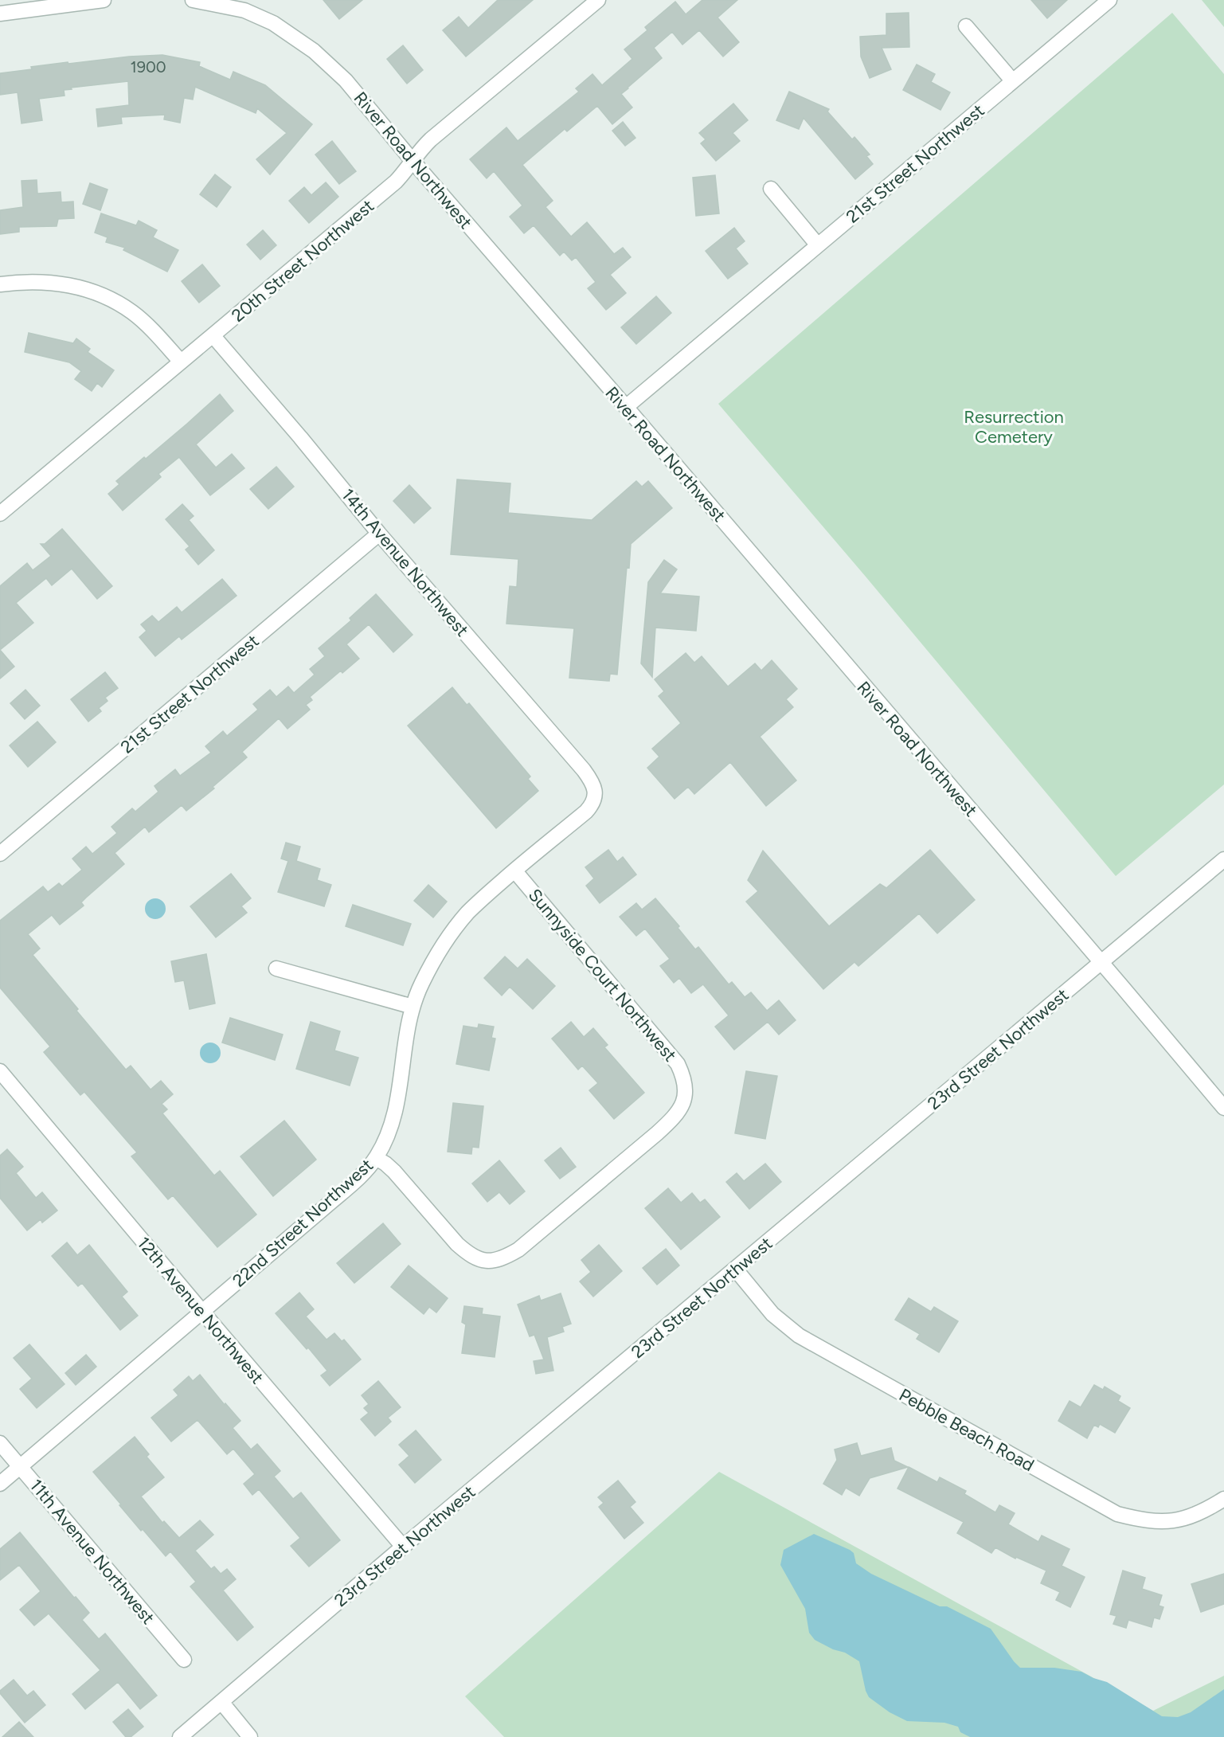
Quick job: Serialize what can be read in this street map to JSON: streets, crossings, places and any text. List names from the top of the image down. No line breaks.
{"streets":{"street":["River Road Northwest","21st Street Northwest","20th Street Northwest","14th Avenue Northwest","Sunnyside Court Northwest","23rd Street Northwest","22nd Street Northwest","12th Avenue Northwest","Pebble Beach Road","11th Avenue Northwest"]},"crossings":[["River Road Northwest","21st Street Northwest"],["River Road Northwest","20th Street Northwest"],["River Road Northwest","23rd Street Northwest"],["21st Street Northwest","14th Avenue Northwest"],["20th Street Northwest","14th Avenue Northwest"],["14th Avenue Northwest","22nd Street Northwest"],["Sunnyside Court Northwest","22nd Street Northwest"],["23rd Street Northwest","12th Avenue Northwest"],["23rd Street Northwest","Pebble Beach Road"],["22nd Street Northwest","12th Avenue Northwest"],["22nd Street Northwest","11th Avenue Northwest"]],"parks":["Resurrection Cemetery"],"house_numbers":["1900"]}
